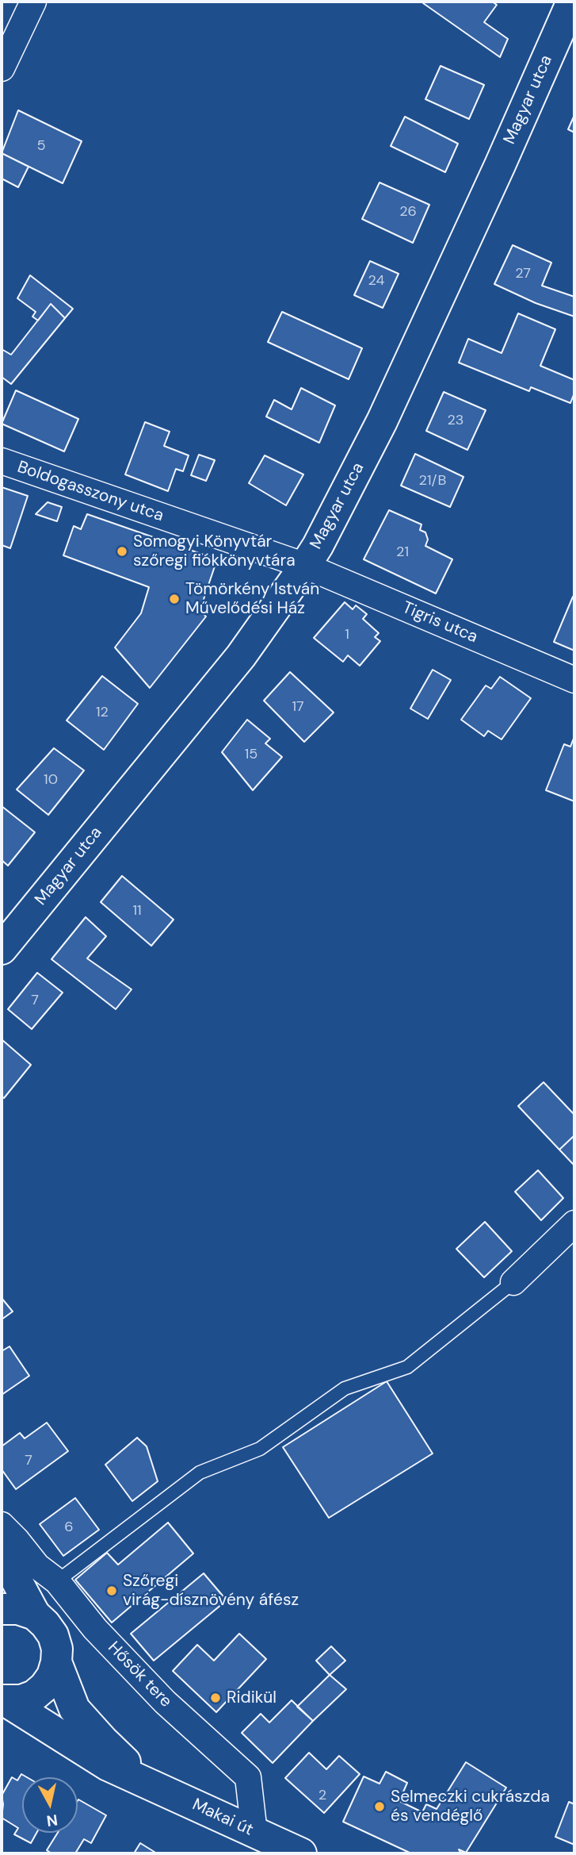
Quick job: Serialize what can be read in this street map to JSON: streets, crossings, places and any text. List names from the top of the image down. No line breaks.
{"streets":{"street":["Magyar utca","Boldogasszony utca","Tigris utca","Hősök tere","Makai út"]},"crossings":[["Magyar utca","Boldogasszony utca"],["Magyar utca","Tigris utca"],["Boldogasszony utca","Tigris utca"],["Hősök tere","Makai út"]],"places":["Somogyi Könyvtár szőregi fiókkönyvtára","Tömörkény István Művelődési Ház","Szőregi virág-dísznövény áfész","Ridikül","Selmeczki cukrászda és vendéglő"],"house_numbers":["5","26","27","24","23","21/B","21","1","17","12","15","10","11","7","7","6","2"],"north":"bottom"}
